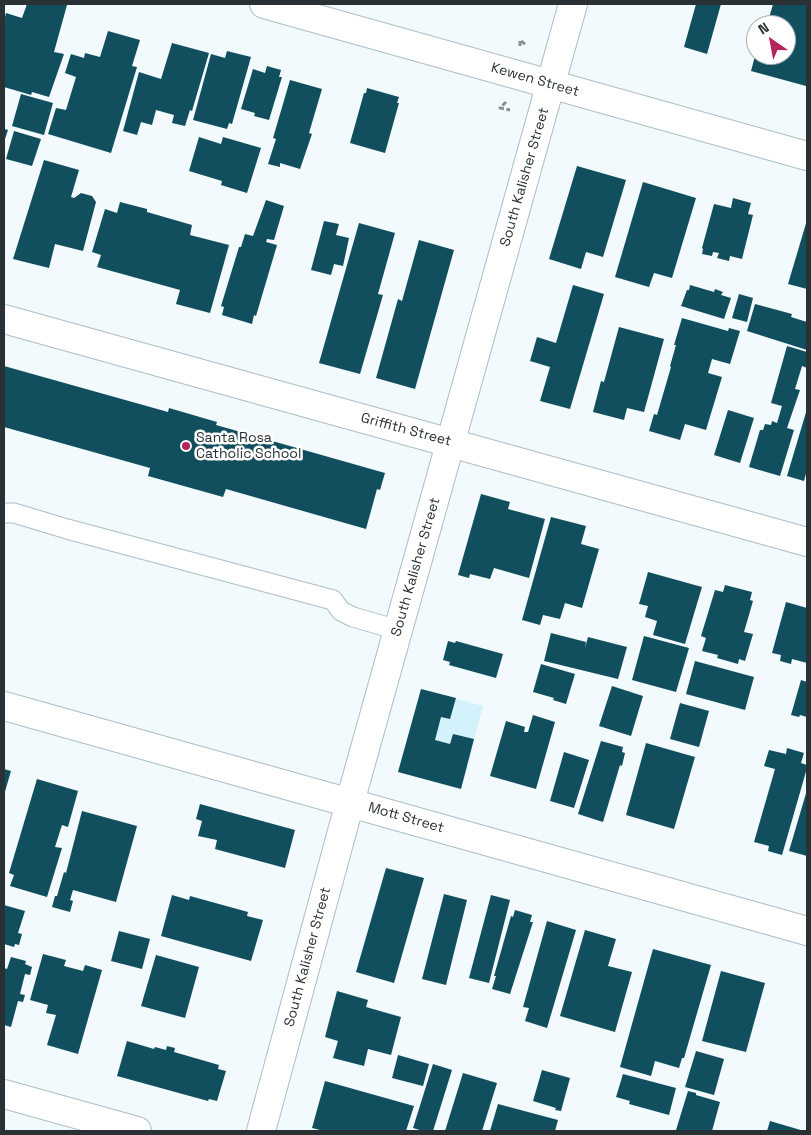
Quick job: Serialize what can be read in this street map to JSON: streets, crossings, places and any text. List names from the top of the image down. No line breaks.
{"streets":{"street":["Kewen Street","South Kalisher Street","Griffith Street","Mott Street"]},"crossings":[["Kewen Street","South Kalisher Street"],["South Kalisher Street","Griffith Street"],["South Kalisher Street","Mott Street"]],"places":["Santa Rosa Catholic School"],"north":"top left"}
